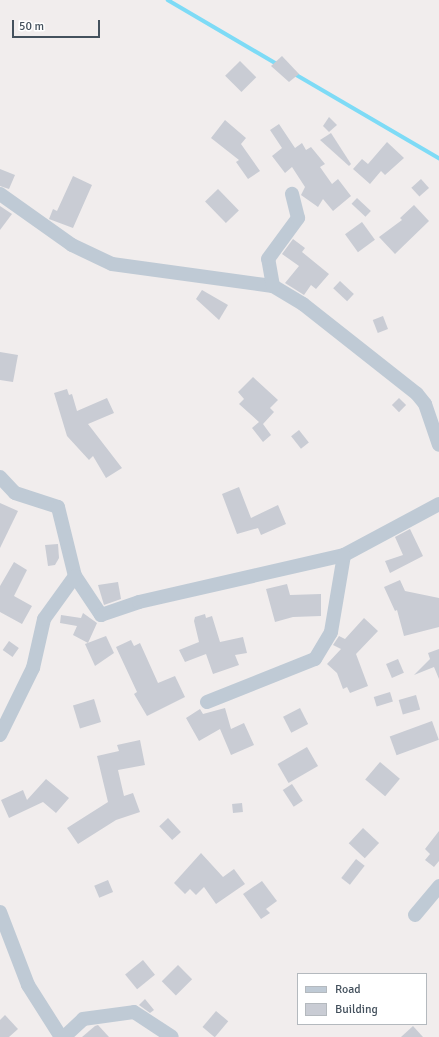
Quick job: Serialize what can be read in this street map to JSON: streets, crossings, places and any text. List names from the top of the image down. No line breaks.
{"legend":["Road","Building"],"scale_bar":"50 m"}
